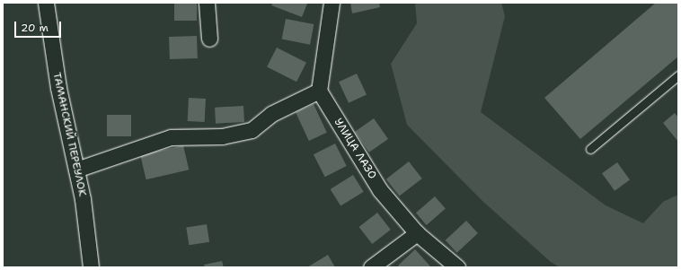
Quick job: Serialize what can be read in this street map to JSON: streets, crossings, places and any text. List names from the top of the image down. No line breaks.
{"streets":{"street":["ТАМАНСКИЙ ПЕРЕУЛОК","УЛИЦА ЛАЗО"]},"scale_bar":"20 m"}
